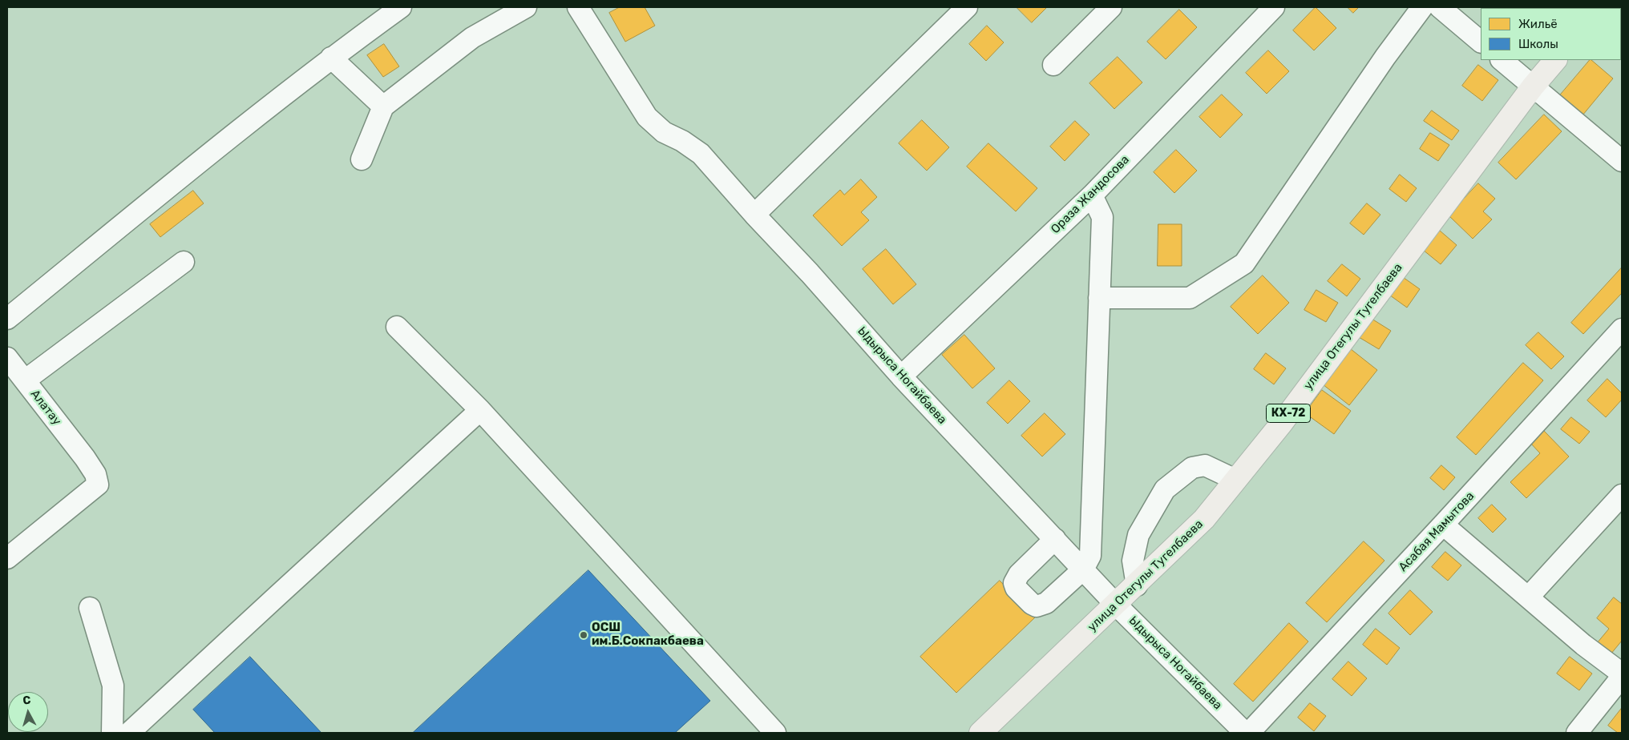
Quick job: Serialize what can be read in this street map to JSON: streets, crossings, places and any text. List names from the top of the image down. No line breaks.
{"streets":{"main road":["улица Отегулы Тугелбаева","КХ-72"],"street":["Ораза Жандосова","Ыдырыса Ногайбаева","Алатау","Асабая Мамытова"]},"crossings":[["Ораза Жандосова","Ыдырыса Ногайбаева"],["улица Отегулы Тугелбаева","Ыдырыса Ногайбаева"]],"places":["ОСШ им.Б.Сокпакбаева"],"legend":["Жильё","Школы"],"north":"top"}
